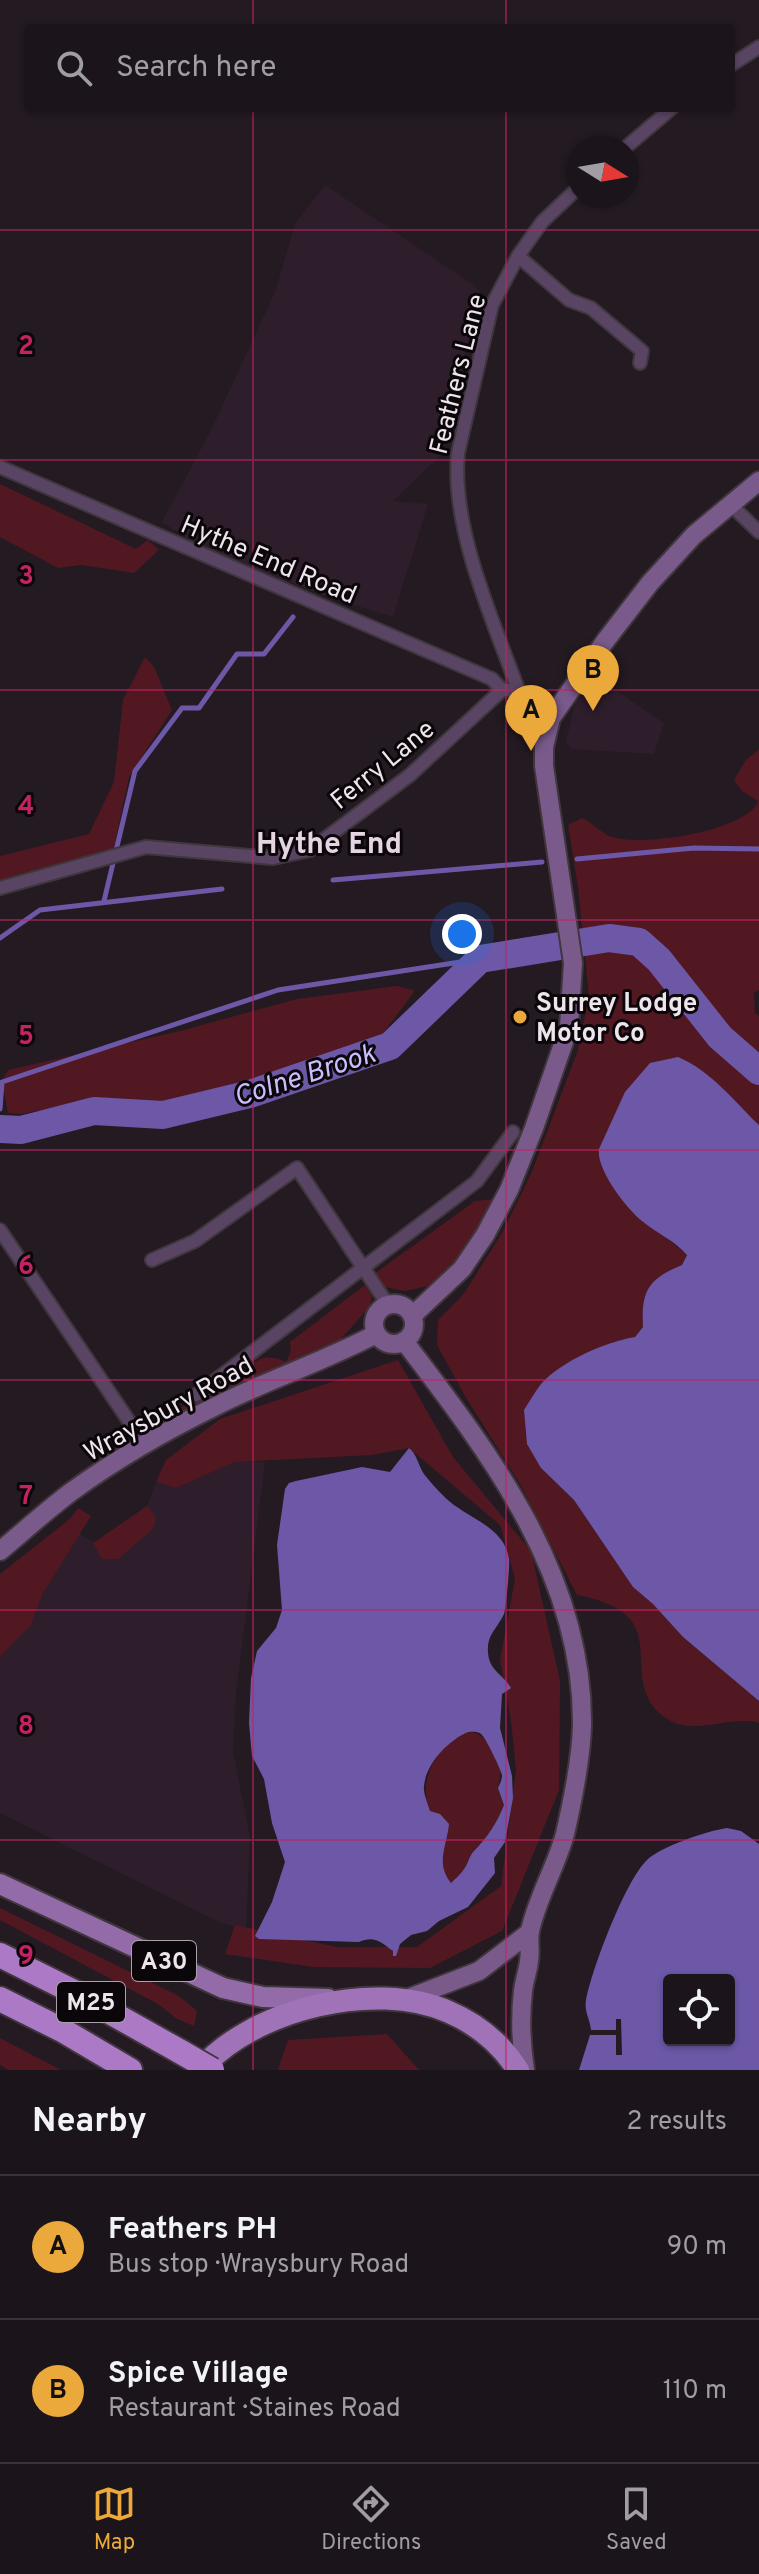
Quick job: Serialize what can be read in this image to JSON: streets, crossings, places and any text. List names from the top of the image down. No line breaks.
{"streets":{"highway":["M25"],"main road":["Wraysbury Road","A30"],"street":["Feathers Lane","Hythe End Road","Ferry Lane"]},"crossings":[["Hythe End Road","Ferry Lane"]],"districts":["Hythe End"],"water":["Colne Brook"],"places":["Surrey Lodge Motor Co"],"north":"right","page":{"search":"Search here","pins":["B","A"],"heading":["Nearby","2 results"],"list":[{"mark":"A","name":"Feathers PH","note":"Bus stop · Wraysbury Road","value":"90 m"},{"mark":"B","name":"Spice Village","note":"Restaurant · Staines Road","value":"110 m"}],"nav":["Map","Directions","Saved"]},"grid":{"rows":["2","3","4","5","6","7","8","9"]}}
